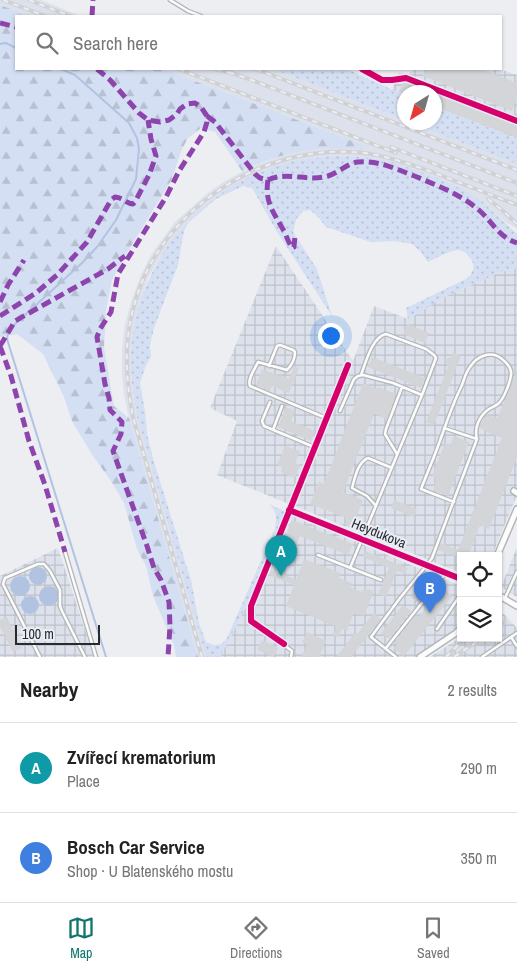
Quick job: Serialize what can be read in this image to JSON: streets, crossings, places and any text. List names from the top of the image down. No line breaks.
{"streets":{"street":["Heydukova"]},"scale_bar":"100 m","north":"bottom left","page":{"search":"Search here","pins":["A","B"],"scale":"100 m","heading":["Nearby","2 results"],"list":[{"mark":"A","name":"Zvířecí krematorium","note":"Place","value":"290 m"},{"mark":"B","name":"Bosch Car Service","note":"Shop · U Blatenského mostu","value":"350 m"}],"nav":["Map","Directions","Saved"]}}
